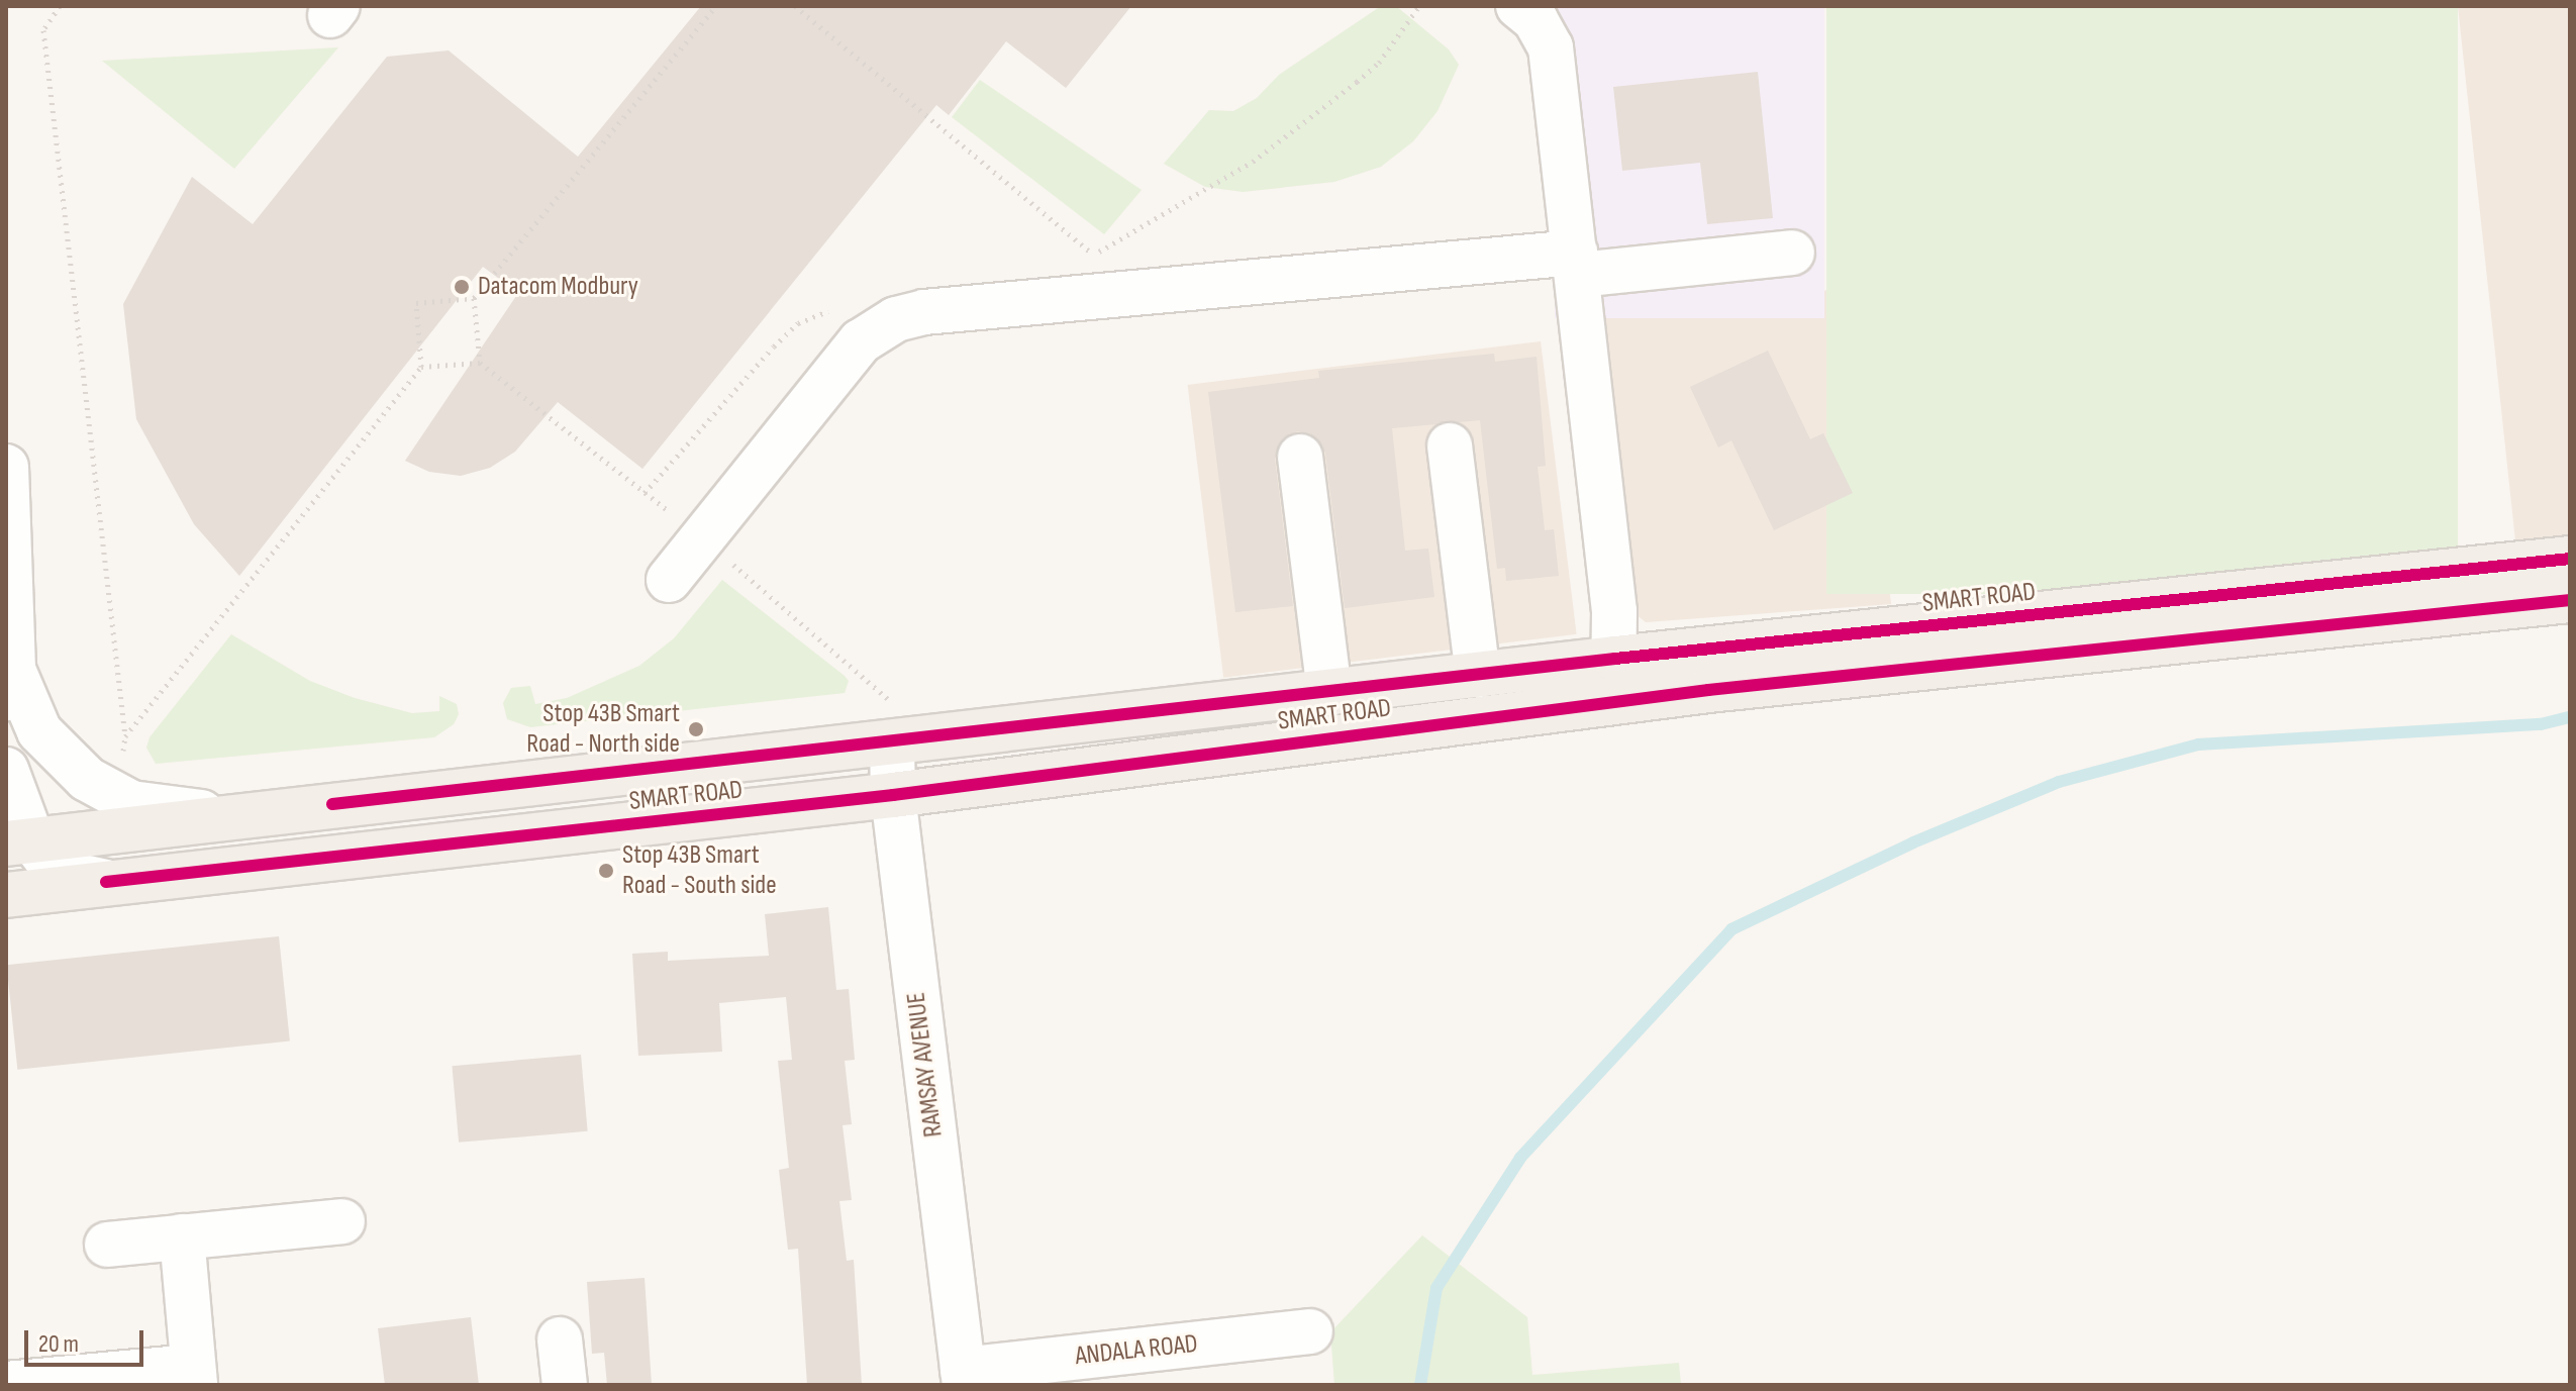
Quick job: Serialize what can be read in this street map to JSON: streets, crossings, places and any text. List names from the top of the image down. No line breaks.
{"streets":{"main road":["SMART ROAD"],"street":["RAMSAY AVENUE","ANDALA ROAD"]},"crossings":[["SMART ROAD","RAMSAY AVENUE"],["RAMSAY AVENUE","ANDALA ROAD"]],"places":["Datacom Modbury","Stop 43B Smart Road - North side","Stop 43B Smart Road - South side"],"scale_bar":"20 m"}
